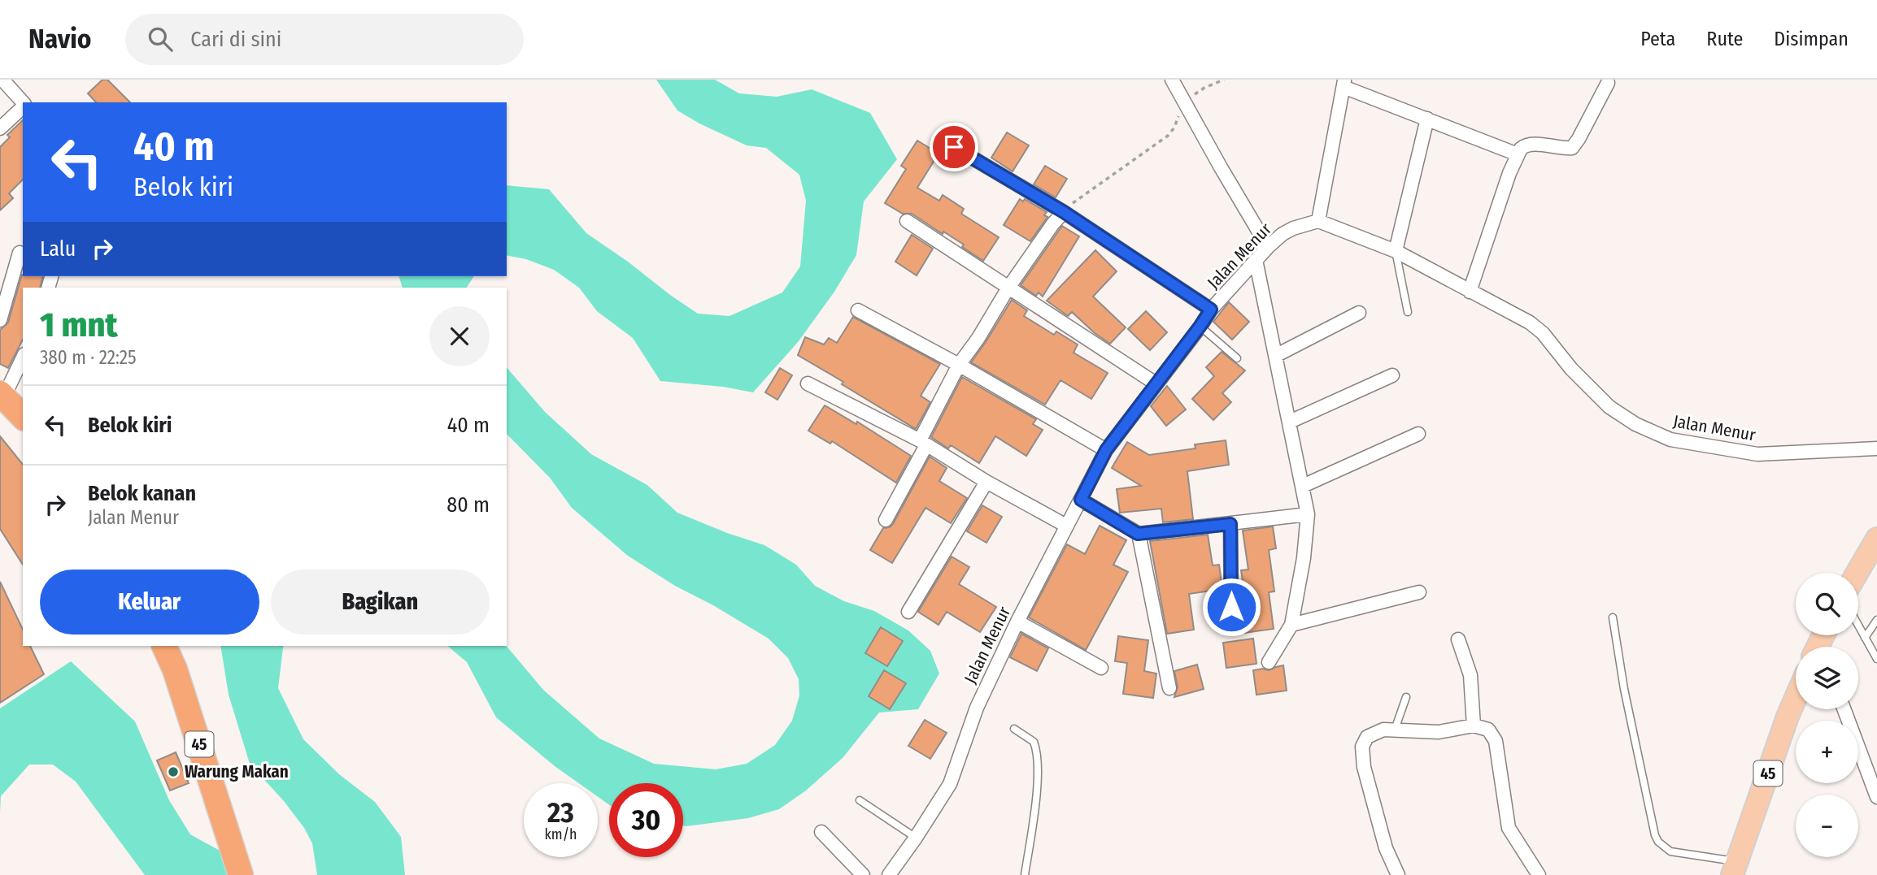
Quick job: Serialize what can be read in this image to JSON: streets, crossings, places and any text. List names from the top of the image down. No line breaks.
{"streets":{"highway":["45"],"street":["Jalan Menur"]},"places":["Warung Makan"],"page":{"header":"Navio","search":"Cari di sini","nav":["Peta","Rute","Disimpan"],"turn":["40 m","Belok kiri"],"then":"Lalu","heading":["1 mnt","380 m · 22:25"],"list":[{"name":"Belok kiri","value":"40 m"},{"name":"Belok kanan","note":"Jalan Menur","value":"80 m"}],"buttons":["Keluar","Bagikan"],"map_buttons":["+","−"],"speed":"23 km/h","limit":"30"}}
